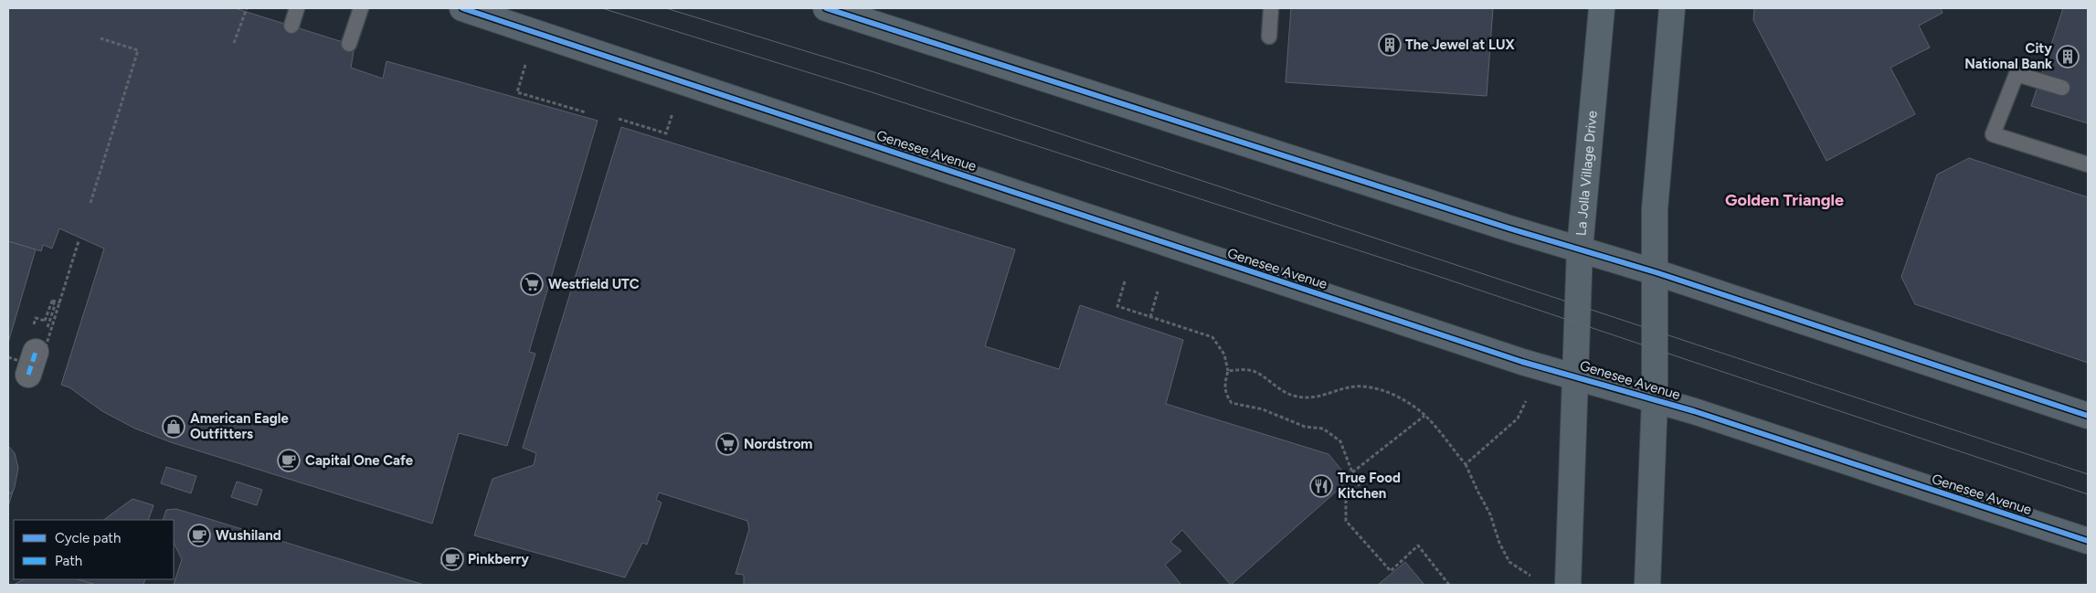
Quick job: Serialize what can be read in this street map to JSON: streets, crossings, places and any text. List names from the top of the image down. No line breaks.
{"streets":{"main road":["Genesee Avenue","La Jolla Village Drive"]},"crossings":[["Genesee Avenue","La Jolla Village Drive"]],"districts":["Golden Triangle"],"places":{"building":["The Jewel at LUX","City National Bank"],"supermarket":["Westfield UTC","Nordstrom"],"shop":["American Eagle Outfitters"],"cafe":["Capital One Cafe","Wushiland","Pinkberry"],"restaurant":["True Food Kitchen"]},"legend":["Cycle path","Path"]}
